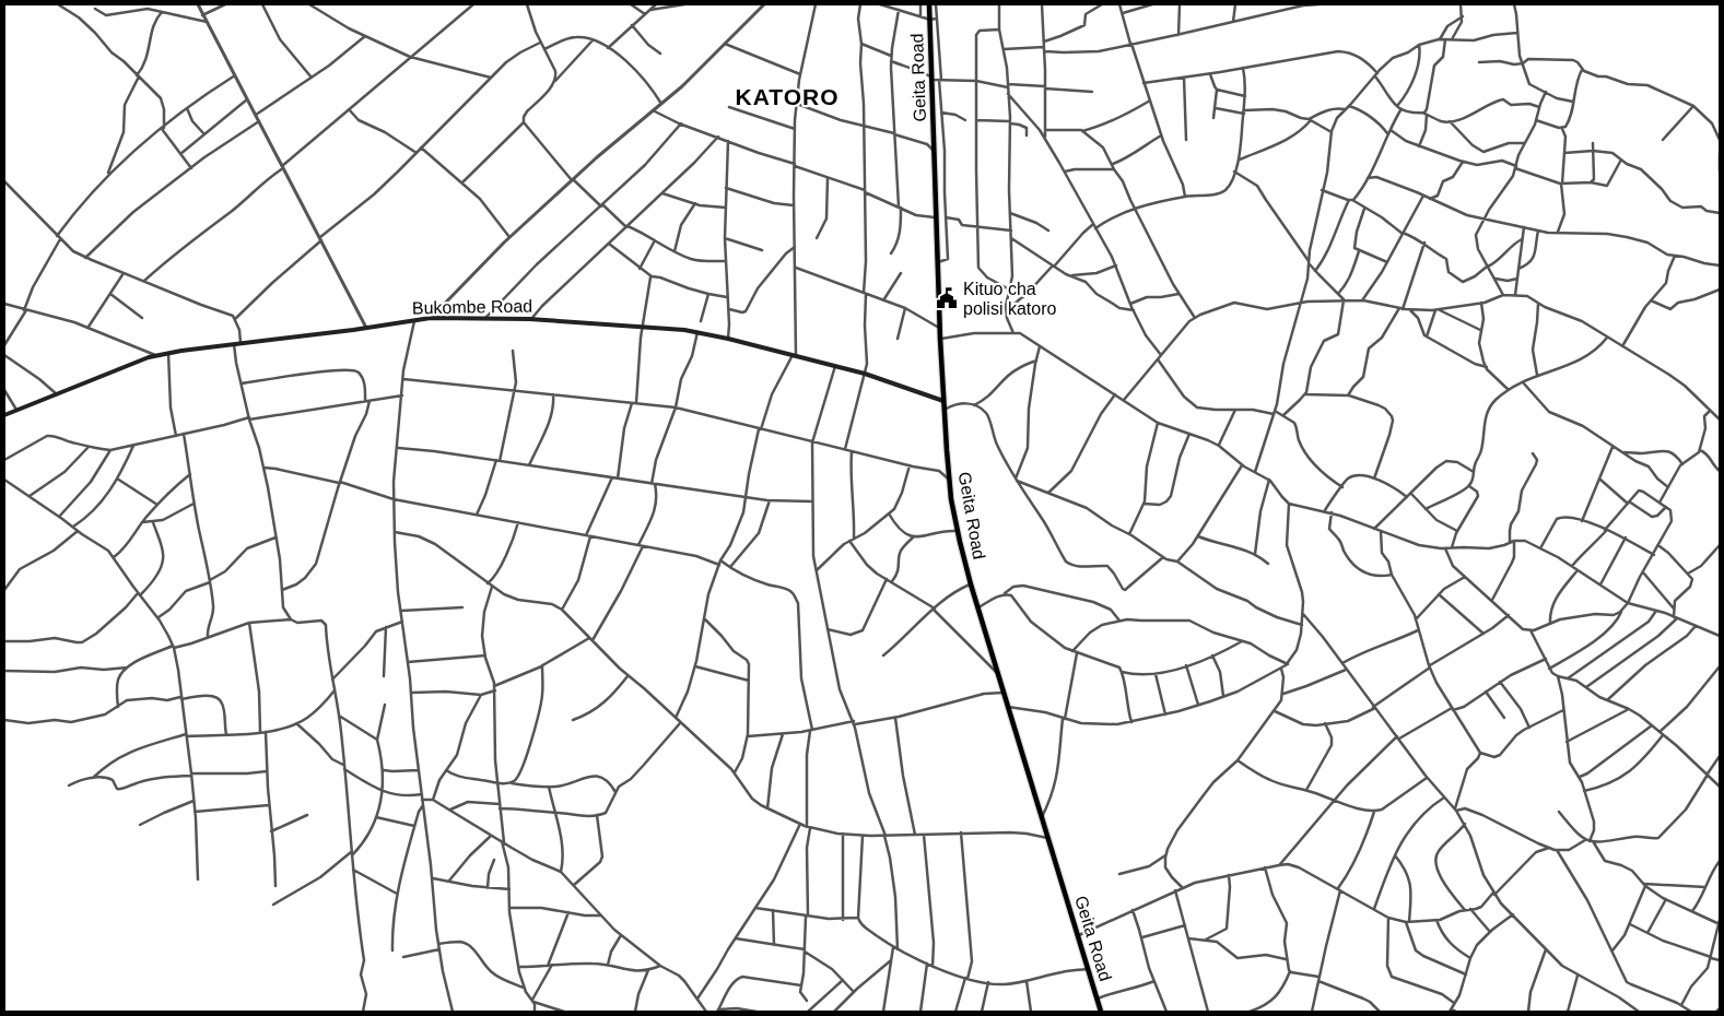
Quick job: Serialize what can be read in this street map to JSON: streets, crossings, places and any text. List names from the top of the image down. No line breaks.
{"streets":{"highway":["Geita Road"],"main road":["Bukombe Road"]},"crossings":[["Geita Road","Bukombe Road"]],"districts":["KATORO"],"places":{"public building":["Kituo cha polisi katoro"]}}
